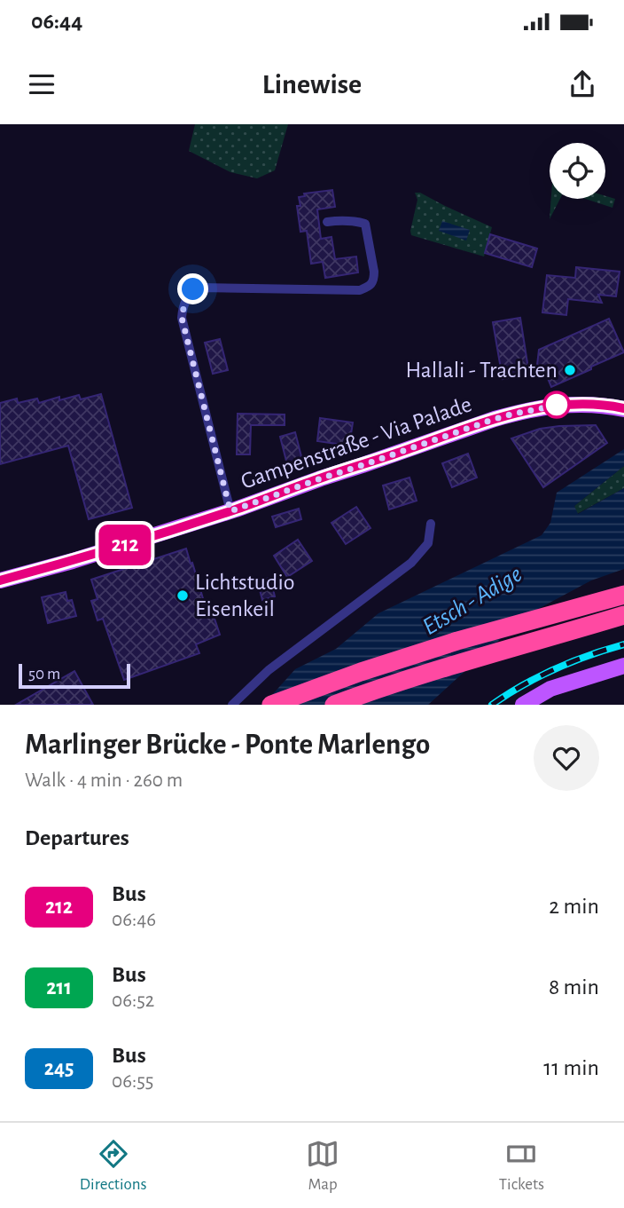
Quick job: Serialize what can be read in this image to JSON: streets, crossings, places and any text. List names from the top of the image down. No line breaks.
{"streets":{"main road":["Gampenstraße - Via Palade"]},"water":["Etsch - Adige"],"places":["Hallali - Trachten","Lichtstudio Eisenkeil"],"lines":["bus line 212"],"scale_bar":"50 m","page":{"status":"06:44","header":"Linewise","on_map":"212","scale":"50 m","heading":[["Marlinger Brücke - Ponte Marlengo","Walk · 4 min · 260 m"],"Departures"],"list":[{"mark":"212","name":"Bus","note":"06:46","value":"2 min"},{"mark":"211","name":"Bus","note":"06:52","value":"8 min"},{"mark":"245","name":"Bus","note":"06:55","value":"11 min"}],"tabs":["Directions","Map","Tickets"]}}
